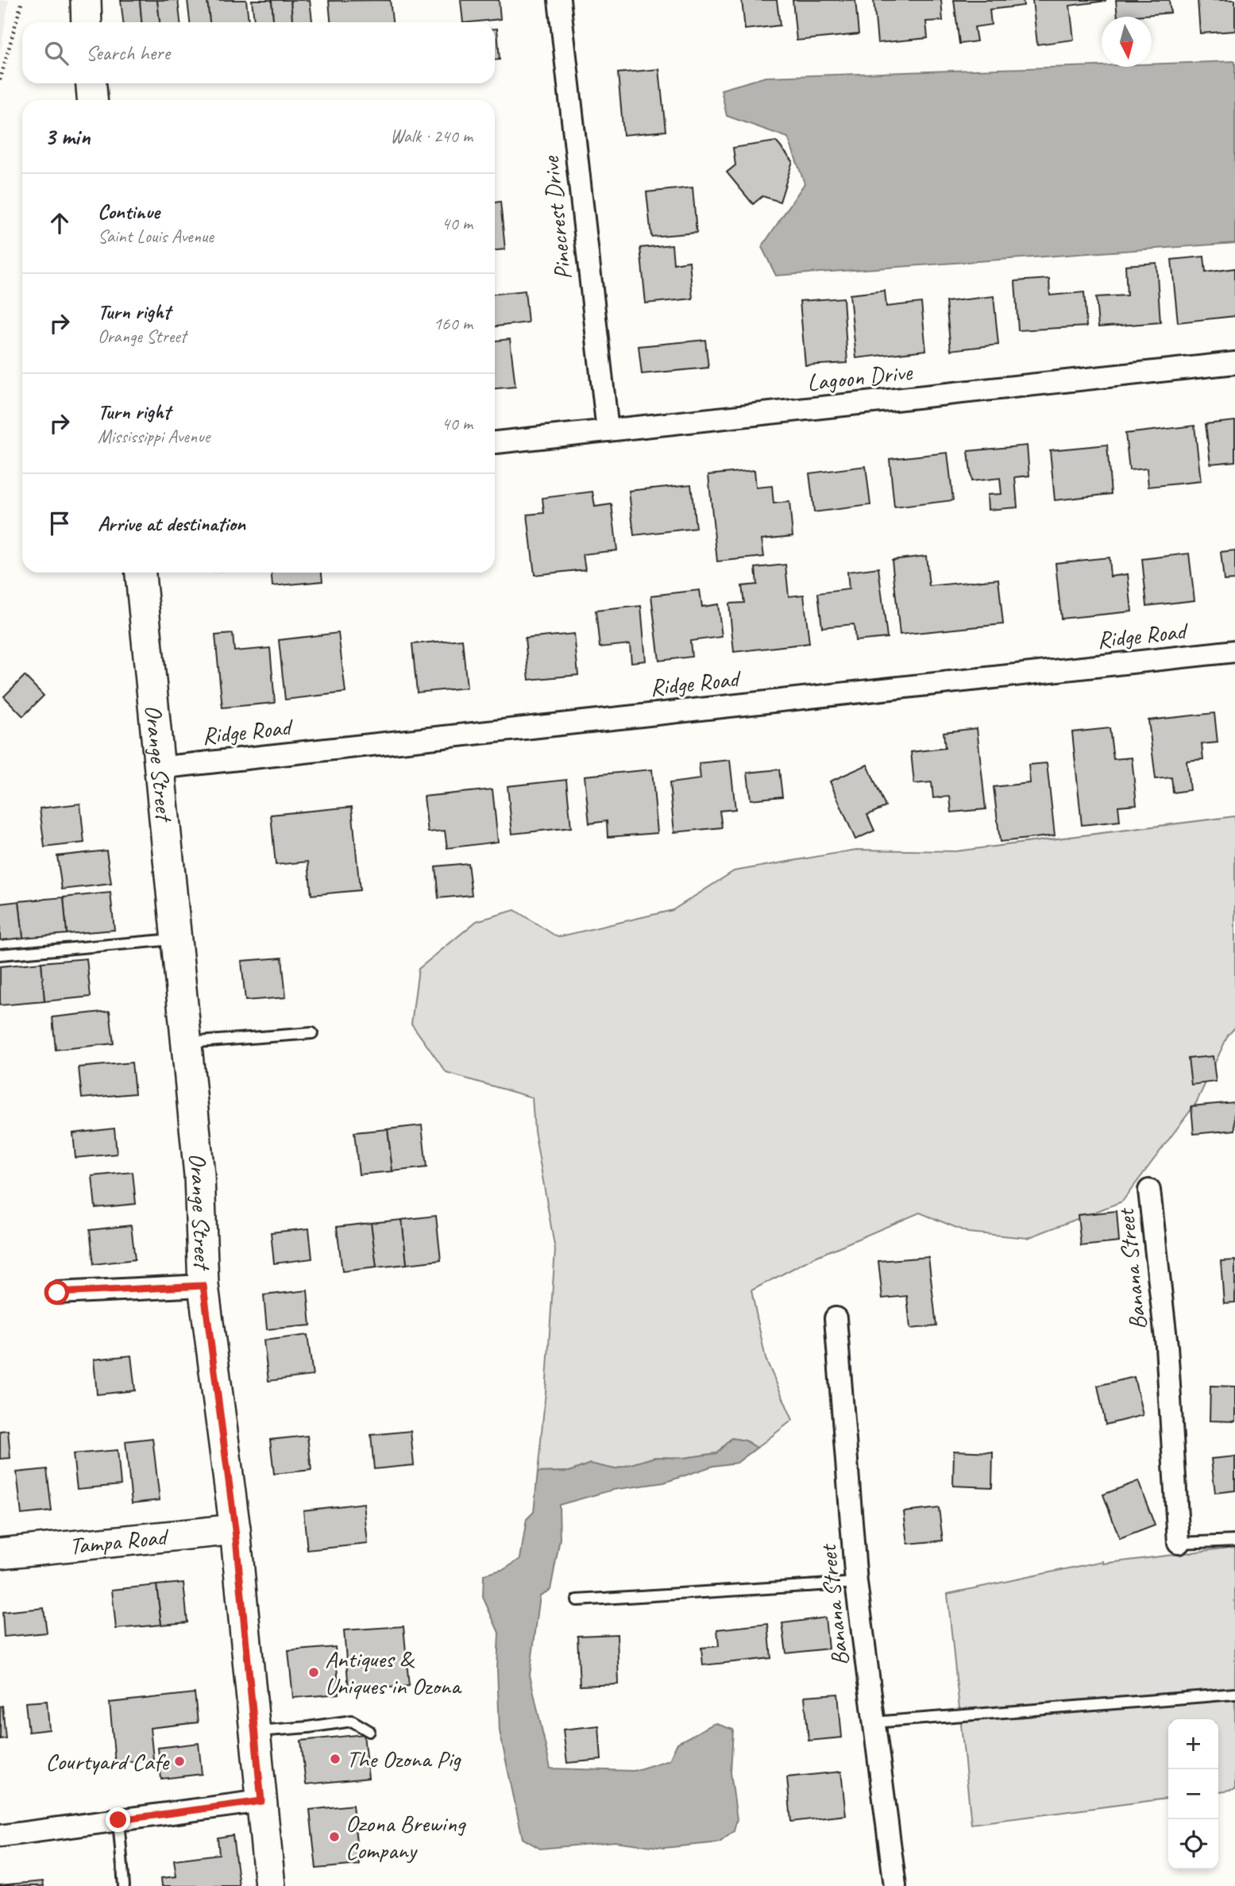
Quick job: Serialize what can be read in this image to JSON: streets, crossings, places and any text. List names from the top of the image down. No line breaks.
{"streets":{"street":["Pinecrest Drive","Lagoon Drive","Ridge Road","Orange Street","Banana Street","Tampa Road"]},"crossings":[["Pinecrest Drive","Lagoon Drive"],["Ridge Road","Orange Street"],["Orange Street","Tampa Road"]],"places":["Antiques & Uniques in Ozona","The Ozona Pig","Courtyard Cafe","Ozona Brewing Company"],"north":"bottom","page":{"search":"Search here","heading":["3 min","Walk · 240 m"],"list":[["Continue","Saint Louis Avenue","40 m"],["Turn right","Orange Street","160 m"],["Turn right","Mississippi Avenue","40 m"],"Arrive at destination"],"map_buttons":["+","−"]}}
